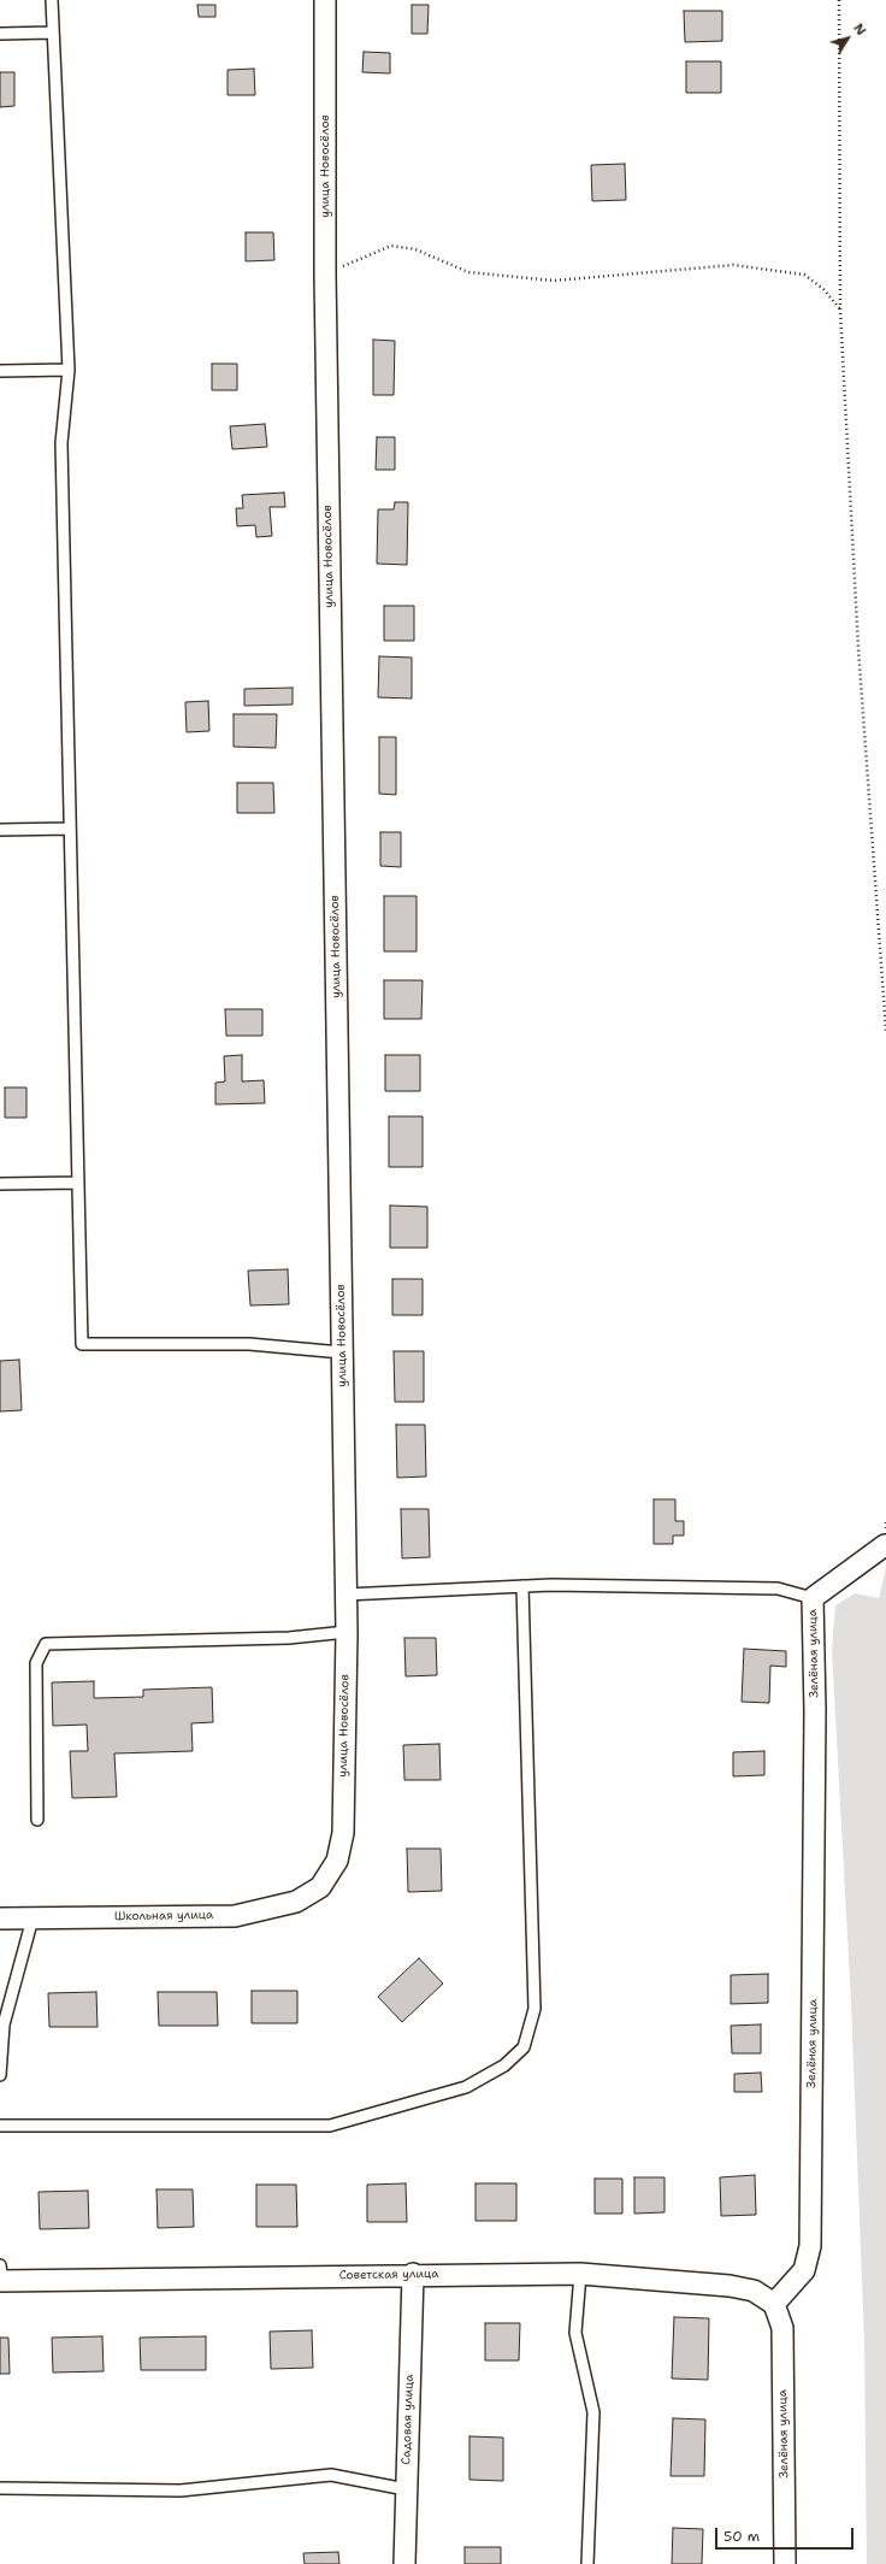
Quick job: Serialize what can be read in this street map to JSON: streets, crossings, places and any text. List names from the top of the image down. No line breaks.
{"streets":{"street":["улица Новосёлов","Зелёная улица","Школьная улица","Советская улица","Садовая улица"]},"crossings":[["улица Новосёлов","Школьная улица"],["Зелёная улица","Советская улица"],["Советская улица","Садовая улица"]],"scale_bar":"50 m","north":"top right"}
